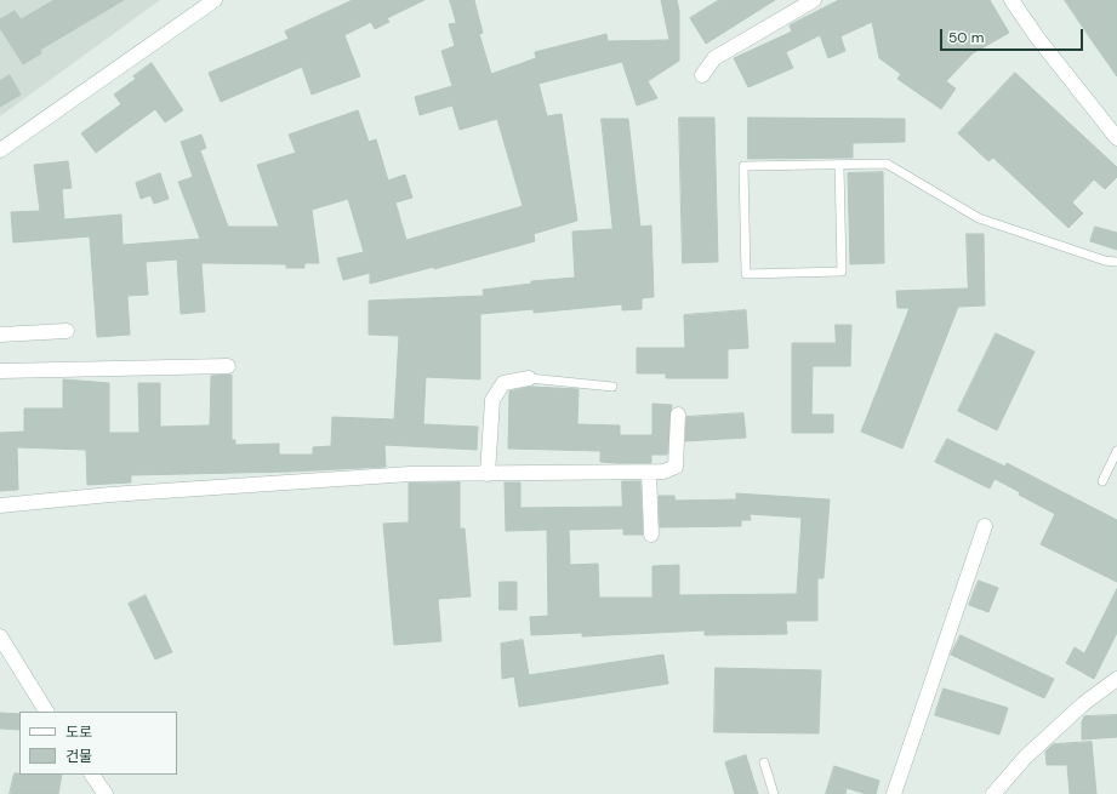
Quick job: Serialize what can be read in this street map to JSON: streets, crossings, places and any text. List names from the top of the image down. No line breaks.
{"legend":["도로","건물"],"scale_bar":"50 m"}
